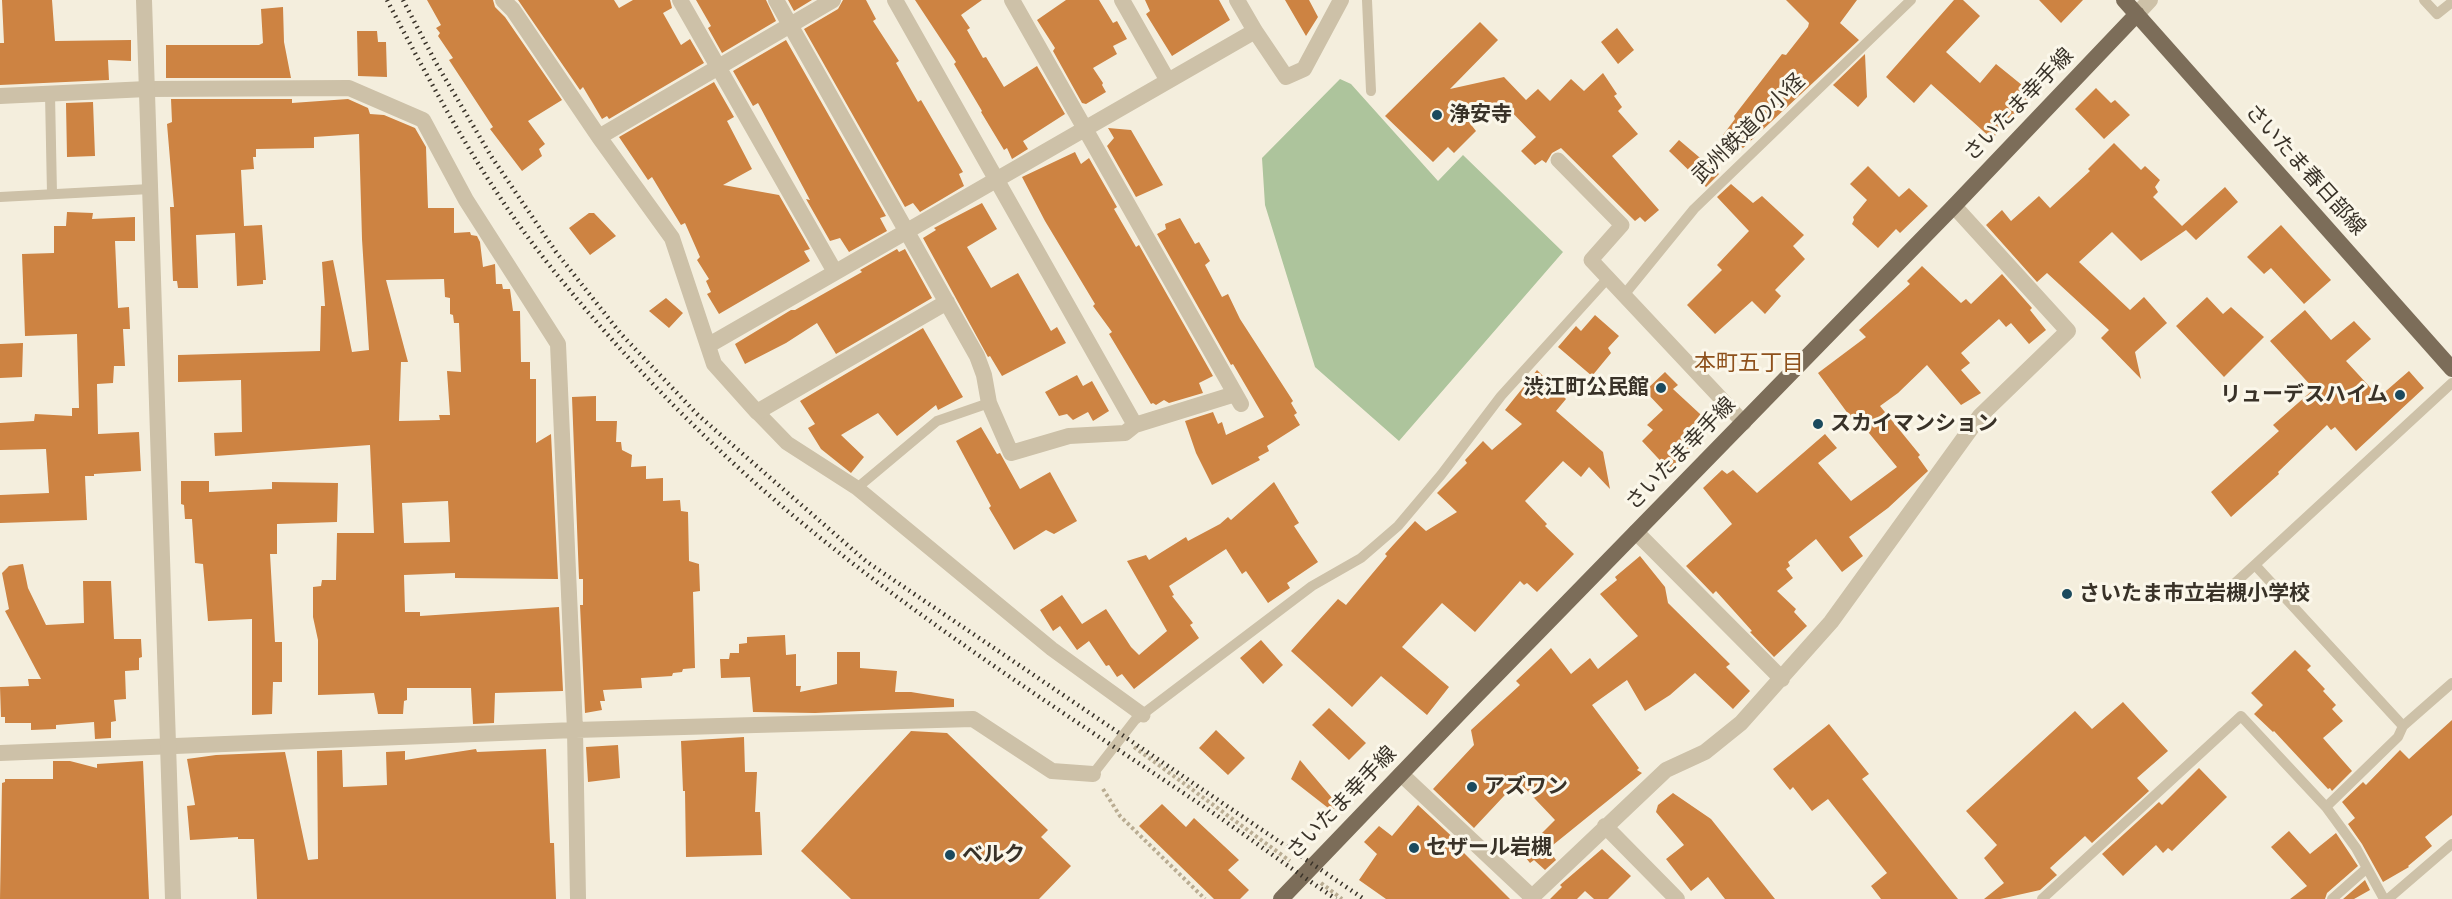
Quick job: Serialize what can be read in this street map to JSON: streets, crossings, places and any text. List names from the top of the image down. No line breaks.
{"streets":{"main road":["さいたま幸手線","さいたま春日部線"],"lane":["武州鉄道の小径"]},"crossings":[["さいたま幸手線","さいたま春日部線"]],"districts":["本町五丁目"],"places":["浄安寺","渋江町公民館","リューデスハイム","スカイマンション","さいたま市立岩槻小学校","アズワン","セザール岩槻","ベルク"]}
